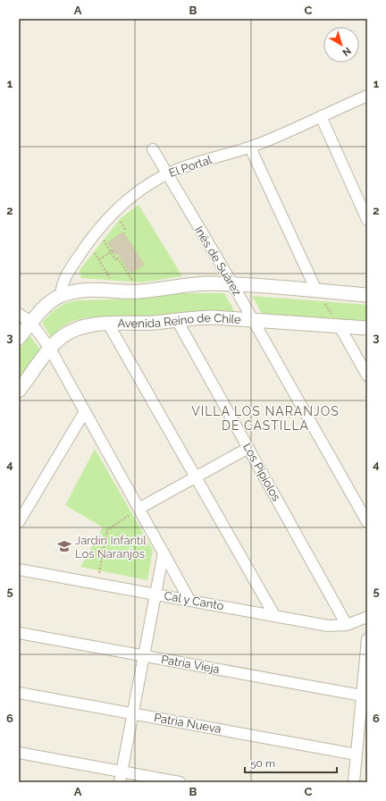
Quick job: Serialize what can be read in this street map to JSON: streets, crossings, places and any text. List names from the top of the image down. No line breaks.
{"streets":{"street":["El Portal","Inés de Suárez","Avenida Reino de Chile","Los Pipiolos","Cal y Canto","Patria Vieja","Patria Nueva"]},"crossings":[["El Portal","Inés de Suárez"],["Inés de Suárez","Avenida Reino de Chile"],["Avenida Reino de Chile","Los Pipiolos"],["Los Pipiolos","Cal y Canto"]],"districts":["VILLA LOS NARANJOS DE CASTILLA"],"places":{"school or university":["Jardín Infantil Los Naranjos"]},"scale_bar":"50 m","north":"bottom right","grid":{"columns":["A","B","C"],"rows":["1","2","3","4","5","6"]}}
